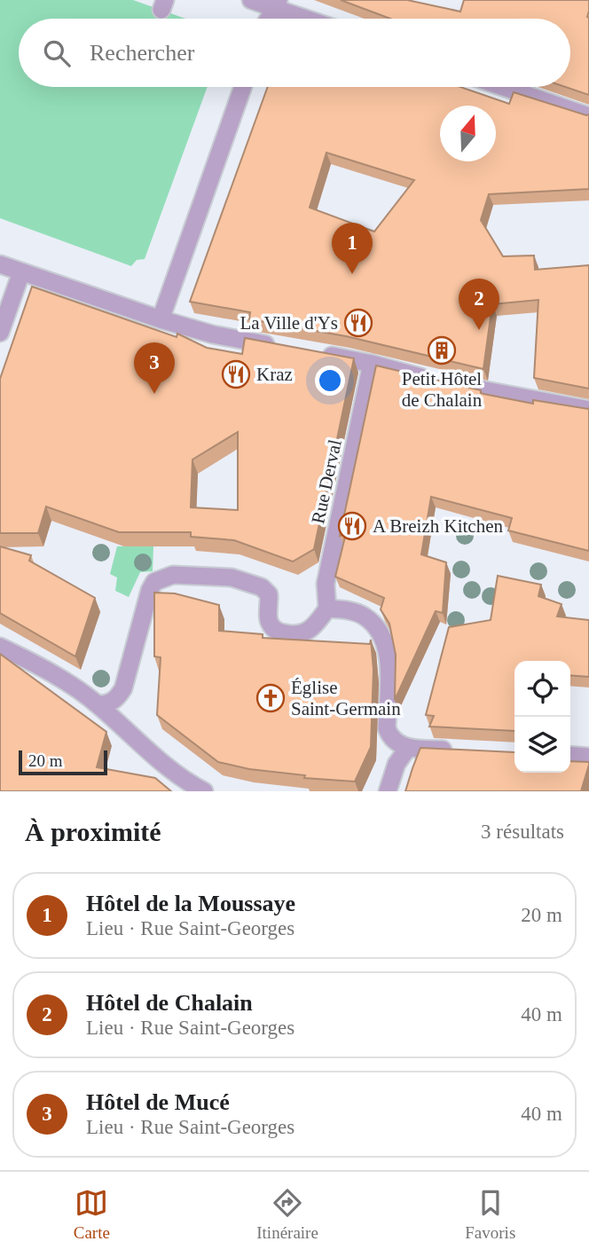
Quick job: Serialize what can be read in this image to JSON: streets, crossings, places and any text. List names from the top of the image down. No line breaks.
{"streets":{"street":["Rue Derval"]},"places":{"restaurant":["La Ville d'Ys","Kraz","A Breizh Kitchen"],"building":["Petit Hôtel de Chalain"],"church":["Église Saint-Germain"]},"scale_bar":"20 m","north":"top","page":{"search":"Rechercher","pins":["1","2","3"],"scale":"20 m","heading":["À proximité","3 résultats"],"list":[{"mark":"1","name":"Hôtel de la Moussaye","note":"Lieu · Rue Saint-Georges","value":"20 m"},{"mark":"2","name":"Hôtel de Chalain","note":"Lieu · Rue Saint-Georges","value":"40 m"},{"mark":"3","name":"Hôtel de Mucé","note":"Lieu · Rue Saint-Georges","value":"40 m"}],"nav":["Carte","Itinéraire","Favoris"]}}
